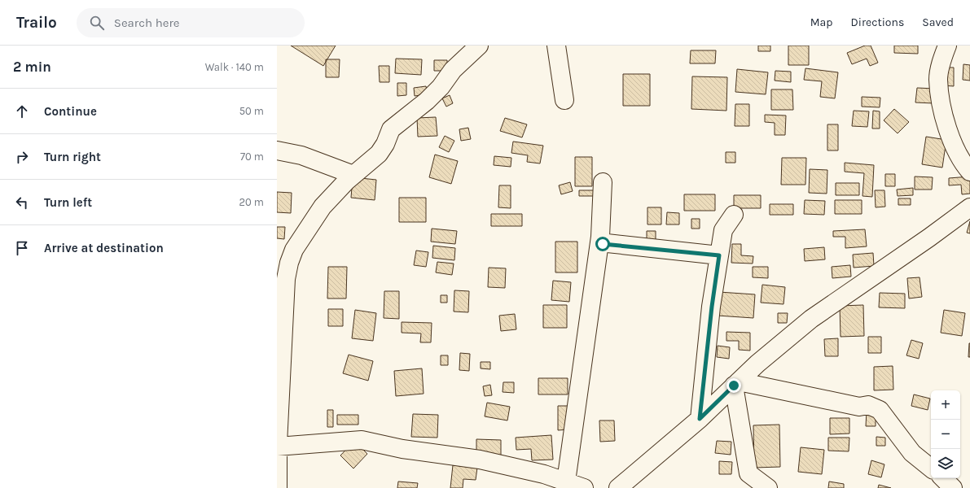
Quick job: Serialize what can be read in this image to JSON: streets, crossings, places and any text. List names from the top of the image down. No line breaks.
{"page":{"header":"Trailo","search":"Search here","nav":["Map","Directions","Saved"],"heading":["2 min","Walk · 140 m"],"list":[["Continue","50 m"],["Turn right","70 m"],["Turn left","20 m"],"Arrive at destination"],"map_buttons":["+","−"]}}
